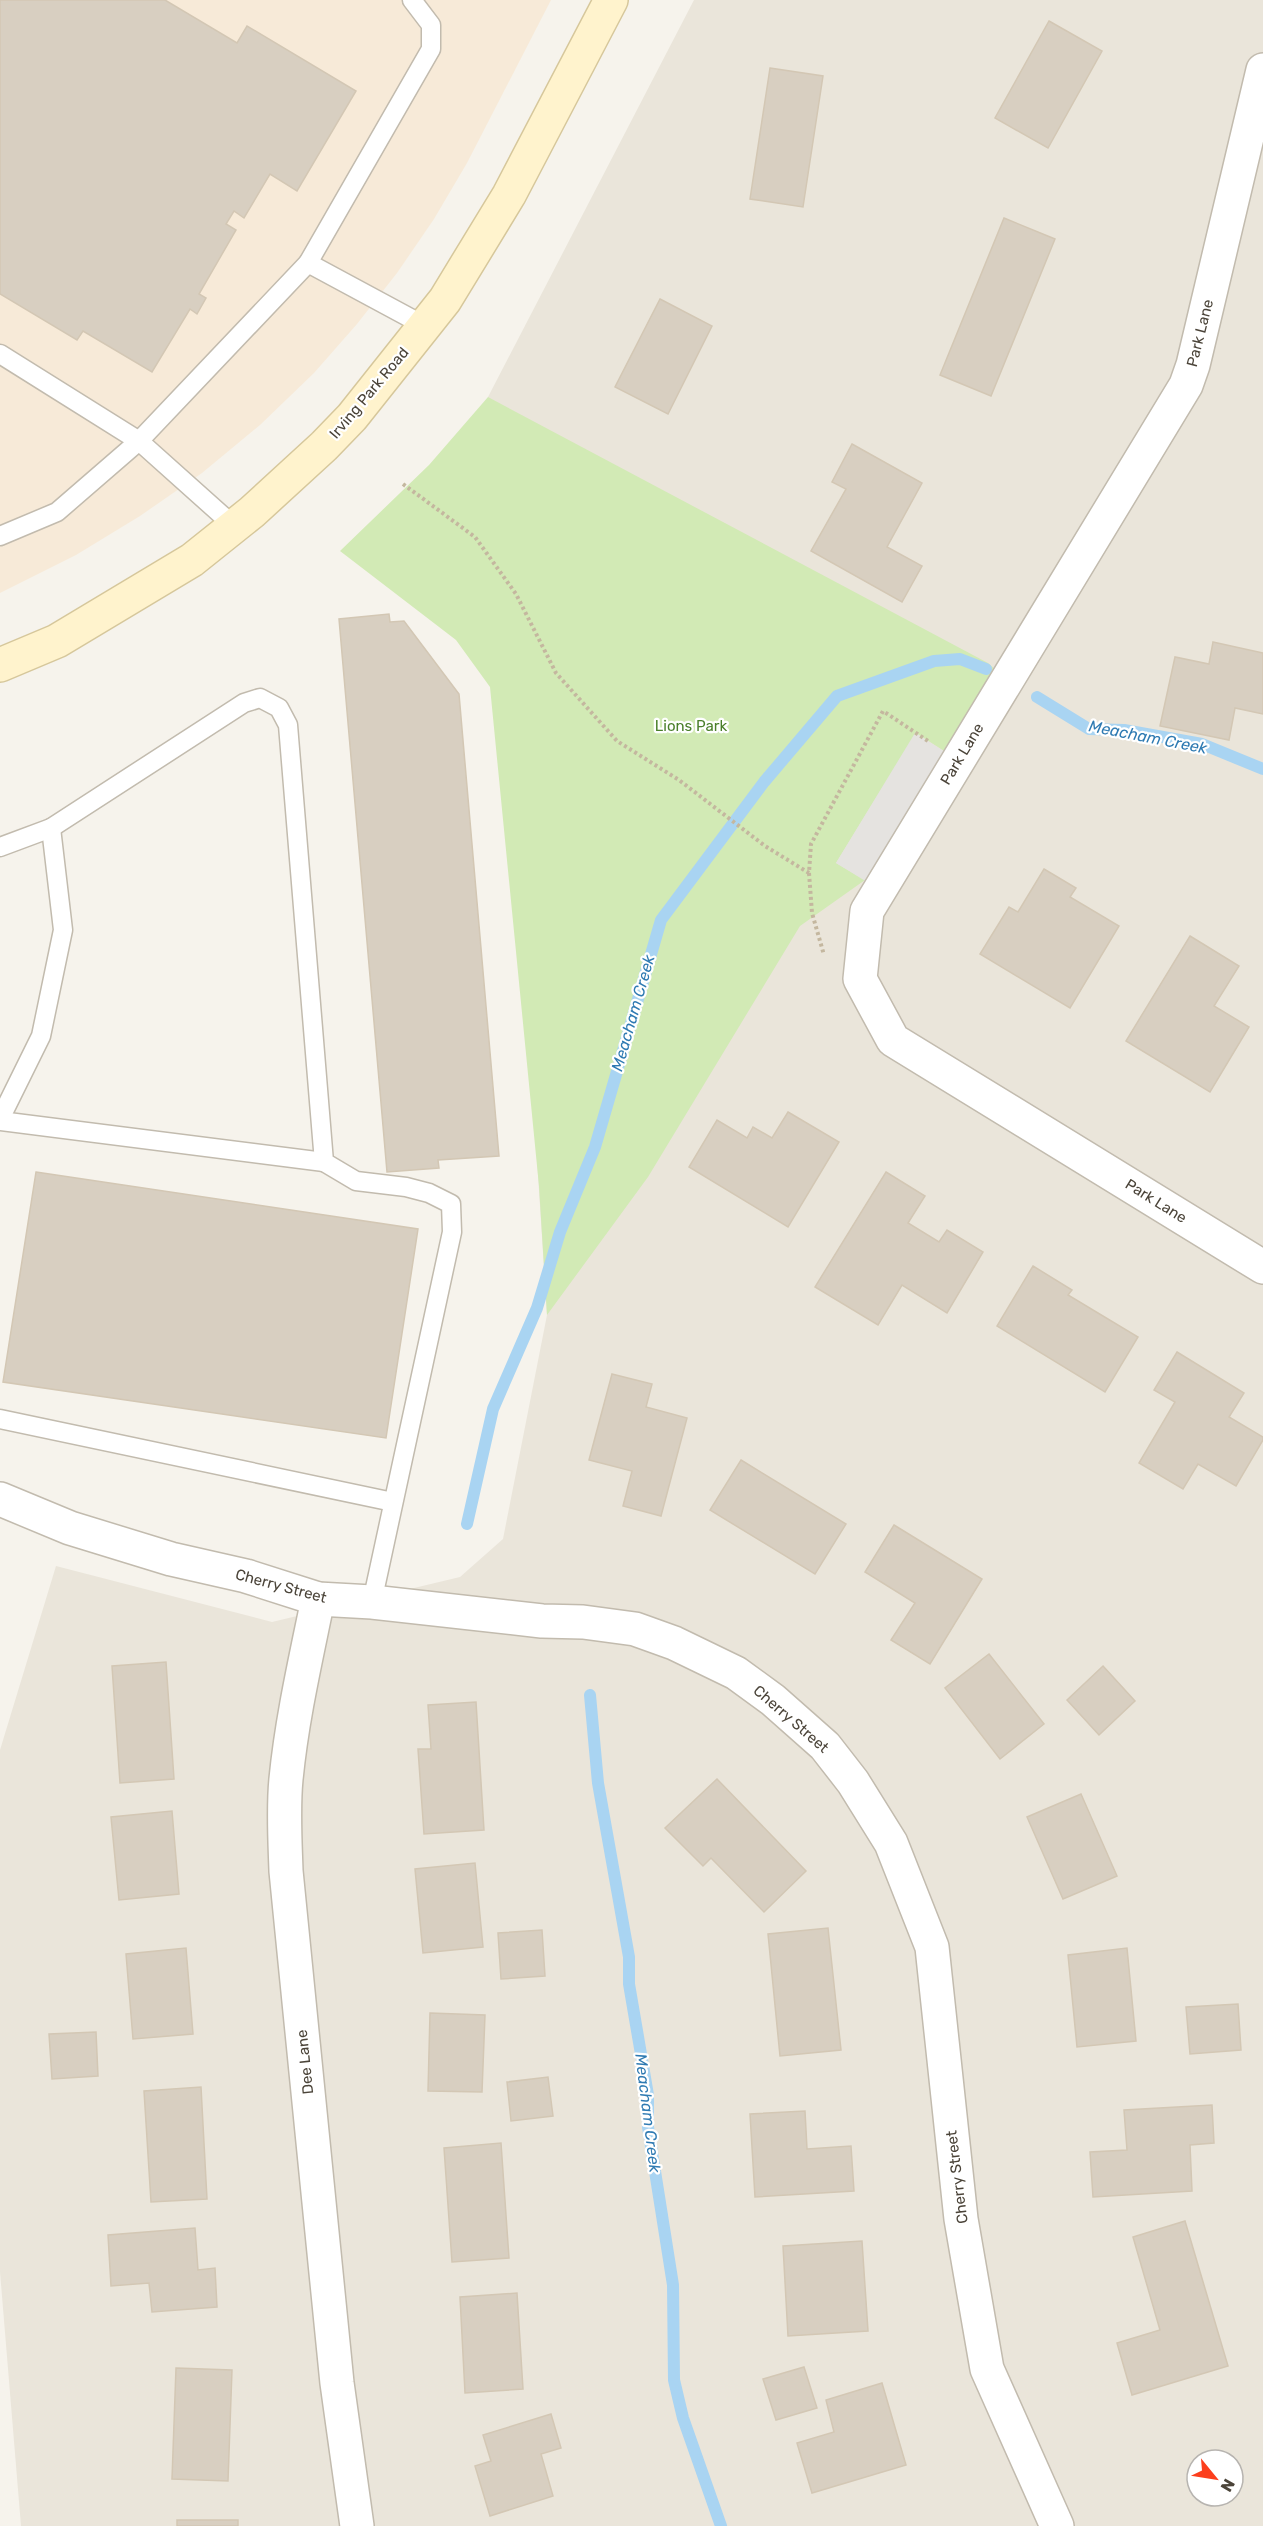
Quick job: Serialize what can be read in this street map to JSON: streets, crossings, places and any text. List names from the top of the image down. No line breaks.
{"streets":{"main road":["Irving Park Road"],"street":["Park Lane","Cherry Street","Dee Lane"]},"crossings":[["Cherry Street","Dee Lane"]],"water":["Meacham Creek"],"parks":["Lions Park"],"north":"bottom right"}
